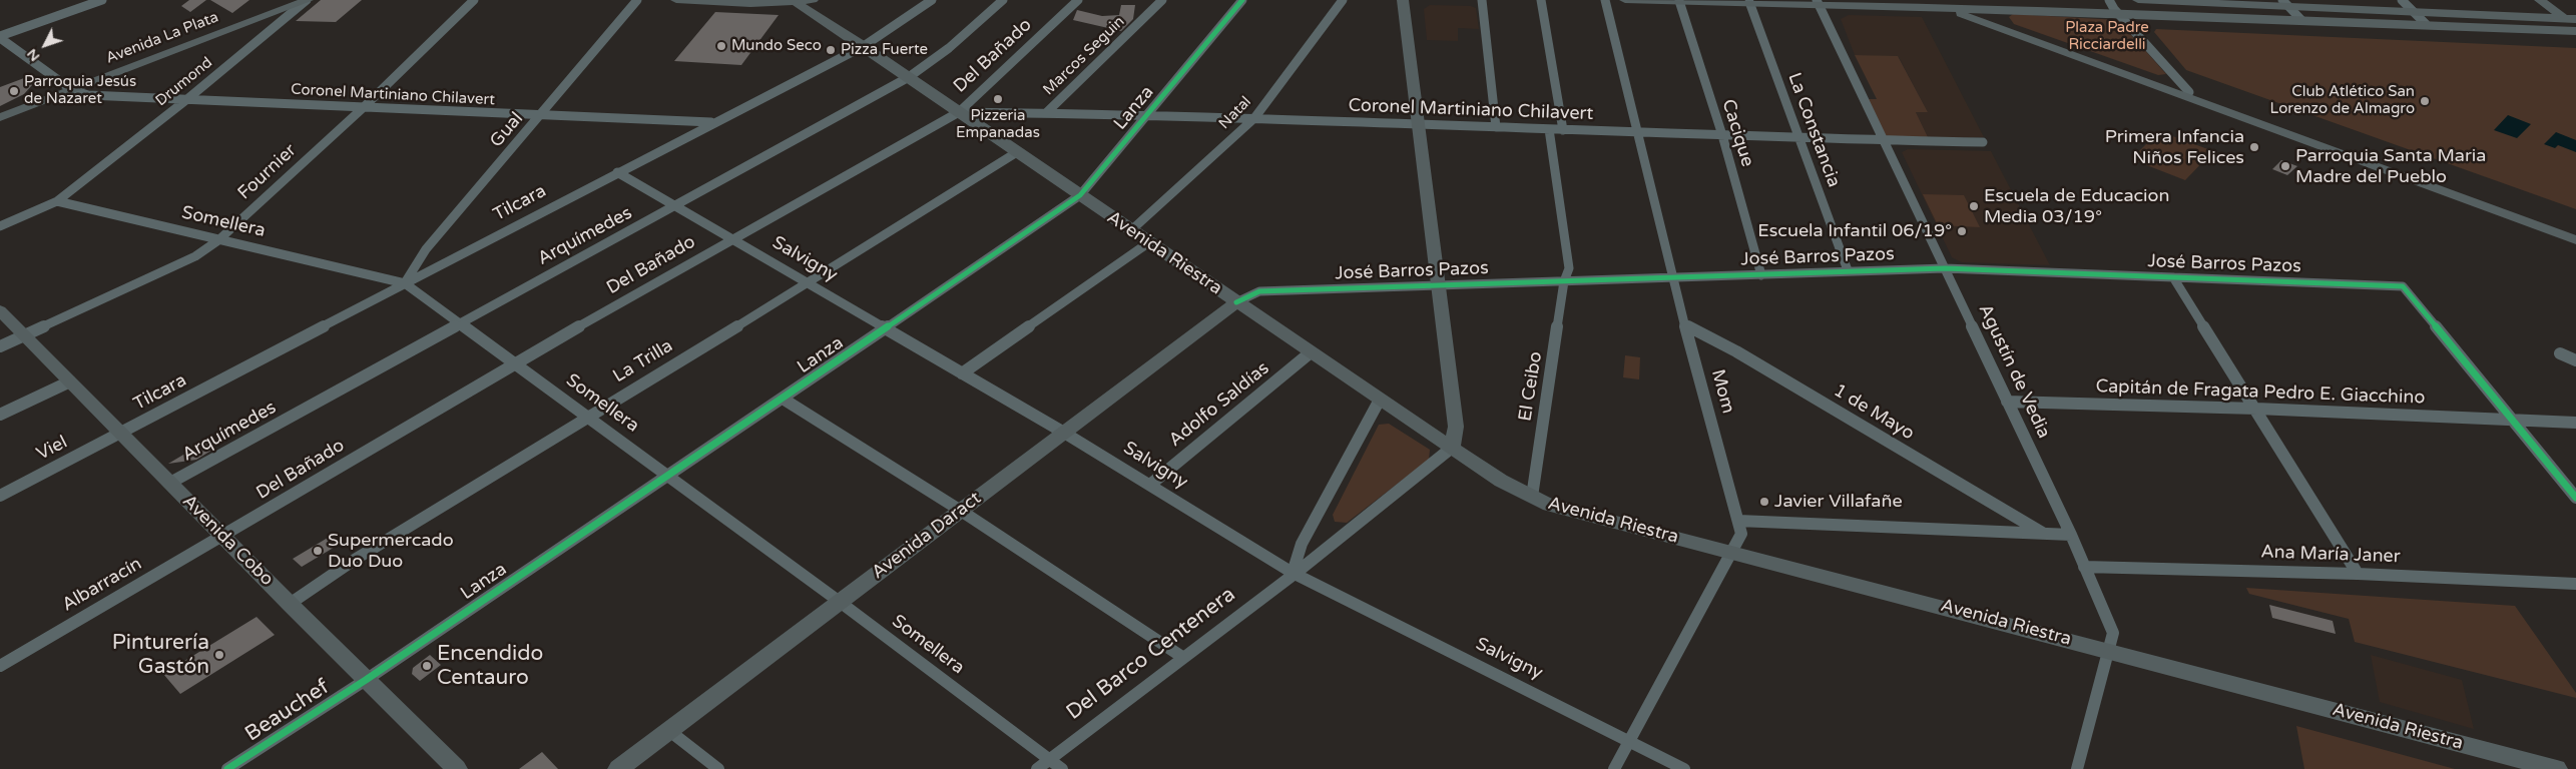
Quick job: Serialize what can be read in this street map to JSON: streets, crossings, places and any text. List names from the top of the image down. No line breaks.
{"streets":{"main road":["Avenida La Plata","Avenida Riestra","Avenida Daract","Avenida Cobo"],"street":["Del Bañado","Marcos Seguin","Drumond","Coronel Martiniano Chilavert","Lanza","Natal","Gual","La Constancia","Cacique","Fournier","Tilcara","Somellera","Arquímedes","José Barros Pazos","Salvigny","La Trilla","Agustín de Vedia","El Ceibo","Mom","Capitán de Fragata Pedro E. Giacchino","Adolfo Saldías","1 de Mayo","Viel","Ana María Janer","Albarracín","Del Barco Centenera","Beauchef"]},"crossings":[["Avenida La Plata","Drumond"],["Avenida La Plata","Coronel Martiniano Chilavert"],["Del Bañado","Coronel Martiniano Chilavert"],["Del Bañado","Somellera"],["Del Bañado","Avenida Riestra"],["Del Bañado","Salvigny"],["Del Bañado","Avenida Cobo"],["Del Bañado","Albarracín"],["Marcos Seguin","Coronel Martiniano Chilavert"],["Drumond","Coronel Martiniano Chilavert"],["Drumond","Somellera"],["Coronel Martiniano Chilavert","Lanza"],["Coronel Martiniano Chilavert","Natal"],["Coronel Martiniano Chilavert","Gual"],["Coronel Martiniano Chilavert","La Constancia"],["Coronel Martiniano Chilavert","Cacique"],["Coronel Martiniano Chilavert","Fournier"],["Coronel Martiniano Chilavert","Tilcara"],["Coronel Martiniano Chilavert","Avenida Riestra"],["Coronel Martiniano Chilavert","Agustín de Vedia"],["Coronel Martiniano Chilavert","El Ceibo"],["Coronel Martiniano Chilavert","Mom"],["Lanza","Somellera"],["Lanza","Avenida Riestra"],["Lanza","Salvigny"],["Lanza","Avenida Cobo"],["Lanza","Beauchef"],["Natal","Avenida Riestra"],["Gual","Tilcara"],["Gual","Somellera"],["La Constancia","José Barros Pazos"],["Cacique","José Barros Pazos"],["Fournier","Somellera"],["Fournier","Avenida Cobo"],["Tilcara","Somellera"],["Tilcara","Avenida Riestra"],["Tilcara","Salvigny"],["Tilcara","Viel"],["Tilcara","Avenida Cobo"],["Somellera","Arquímedes"],["Somellera","La Trilla"],["Somellera","Avenida Daract"],["Somellera","Del Barco Centenera"],["Arquímedes","Avenida Riestra"],["Arquímedes","Salvigny"],["Arquímedes","Avenida Cobo"],["Avenida Riestra","José Barros Pazos"],["Avenida Riestra","La Trilla"],["Avenida Riestra","Agustín de Vedia"],["Avenida Riestra","El Ceibo"],["Avenida Riestra","Mom"],["Avenida Riestra","Adolfo Saldías"],["Avenida Riestra","Avenida Daract"],["Avenida Riestra","Del Barco Centenera"],["José Barros Pazos","Agustín de Vedia"],["José Barros Pazos","El Ceibo"],["José Barros Pazos","Mom"],["José Barros Pazos","Capitán de Fragata Pedro E. Giacchino"],["José Barros Pazos","Avenida Daract"],["Salvigny","La Trilla"],["Salvigny","Mom"],["Salvigny","Adolfo Saldías"],["Salvigny","Avenida Daract"],["Salvigny","Del Barco Centenera"],["La Trilla","Avenida Cobo"],["Agustín de Vedia","Capitán de Fragata Pedro E. Giacchino"],["Agustín de Vedia","Ana María Janer"],["Mom","1 de Mayo"],["Viel","Avenida Cobo"],["Avenida Cobo","Albarracín"],["Avenida Cobo","Beauchef"]],"parks":["Plaza Padre Ricciardelli"],"places":["Mundo Seco","Pizza Fuerte","Parroquia Jesús de Nazaret","Pizzeria Empanadas","Club Atlético San Lorenzo de Almagro","Primera Infancia Niños Felices","Parroquia Santa Maria Madre del Pueblo","Escuela de Educacion Media 03/19°","Escuela Infantil 06/19°","Javier Villafañe","Supermercado Duo Duo","Pinturería Gastón","Encendido Centauro"],"north":"bottom left"}
